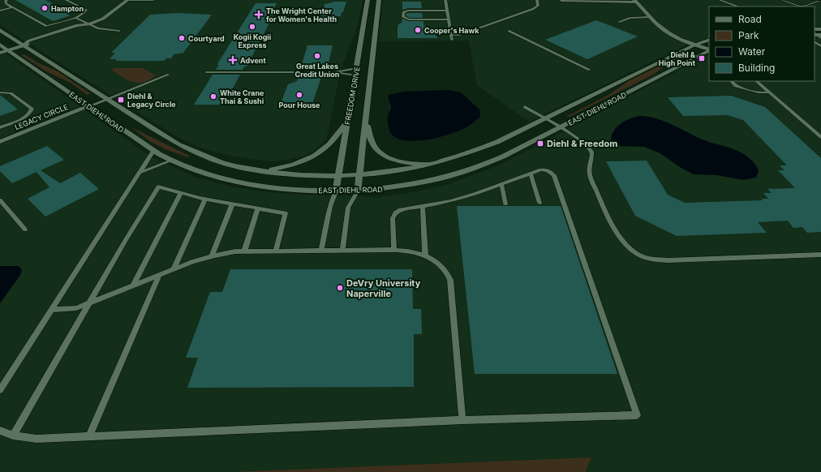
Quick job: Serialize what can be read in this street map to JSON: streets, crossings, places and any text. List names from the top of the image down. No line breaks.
{"streets":{"street":["FREEDOM DRIVE","EAST DIEHL ROAD","LEGACY CIRCLE"]},"crossings":[["FREEDOM DRIVE","EAST DIEHL ROAD"],["EAST DIEHL ROAD","LEGACY CIRCLE"]],"places":{"other":["Hampton","Kogii Kogii Express","Cooper's Hawk","Courtyard","Great Lakes Credit Union","Pour House","White Crane Thai & Sushi","DeVry University Naperville"],"health":["The Wright Center for Women's Health","Advent"],"transit":["Diehl & High Point","Diehl & Legacy Circle","Diehl & Freedom"]},"legend":["Road","Park","Water","Building"]}
